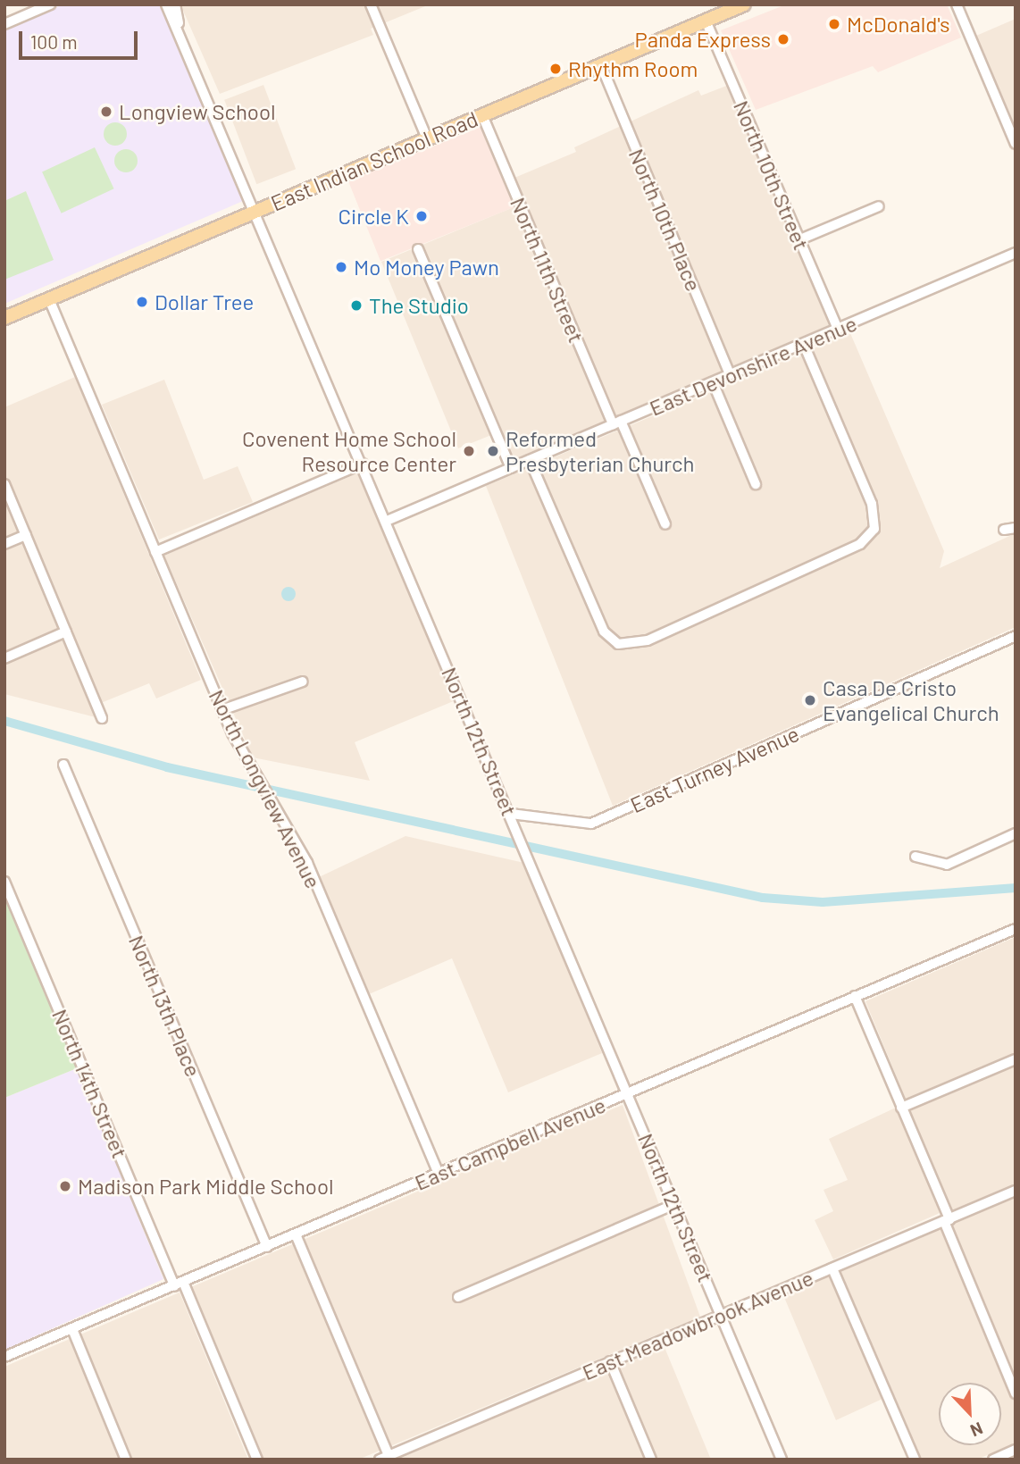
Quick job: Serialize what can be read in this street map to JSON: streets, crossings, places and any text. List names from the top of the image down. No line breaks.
{"streets":{"main road":["East Indian School Road"],"street":["North 10th Street","North 10th Place","North 11th Street","East Devonshire Avenue","North 12th Street","East Turney Avenue","North Longview Avenue","North 13th Place","North 14th Street","East Campbell Avenue","East Meadowbrook Avenue"]},"crossings":[["East Indian School Road","North 10th Street"],["East Indian School Road","North 10th Place"],["East Indian School Road","North 11th Street"],["East Indian School Road","North 12th Street"],["East Indian School Road","North Longview Avenue"],["North 10th Street","East Devonshire Avenue"],["North 10th Place","East Devonshire Avenue"],["North 11th Street","East Devonshire Avenue"],["East Devonshire Avenue","North 12th Street"],["North 12th Street","East Turney Avenue"],["North 12th Street","East Campbell Avenue"],["North 12th Street","East Meadowbrook Avenue"],["North Longview Avenue","East Campbell Avenue"],["North 13th Place","East Campbell Avenue"],["North 14th Street","East Campbell Avenue"]],"places":["McDonald's","Panda Express","Rhythm Room","Longview School","Circle K","Mo Money Pawn","Dollar Tree","The Studio","Covenent Home School Resource Center","Reformed Presbyterian Church","Casa De Cristo Evangelical Church","Madison Park Middle School"],"scale_bar":"100 m","north":"bottom right"}
